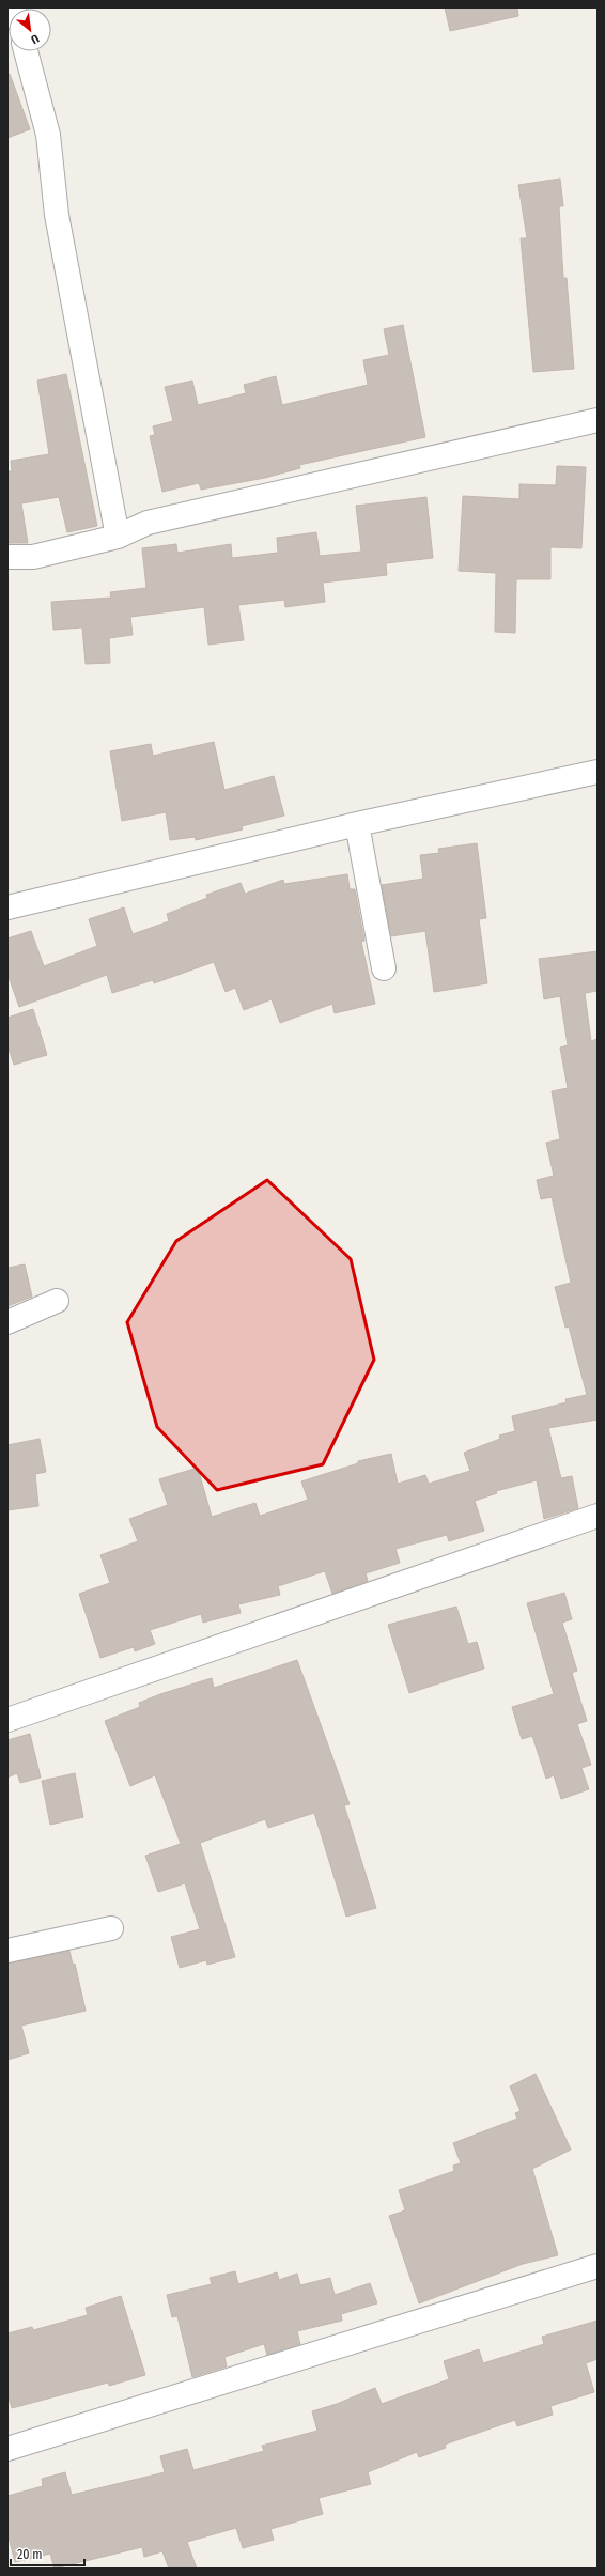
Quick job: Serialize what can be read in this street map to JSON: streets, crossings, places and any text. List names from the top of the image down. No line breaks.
{"scale_bar":"20 m","north":"bottom right"}
